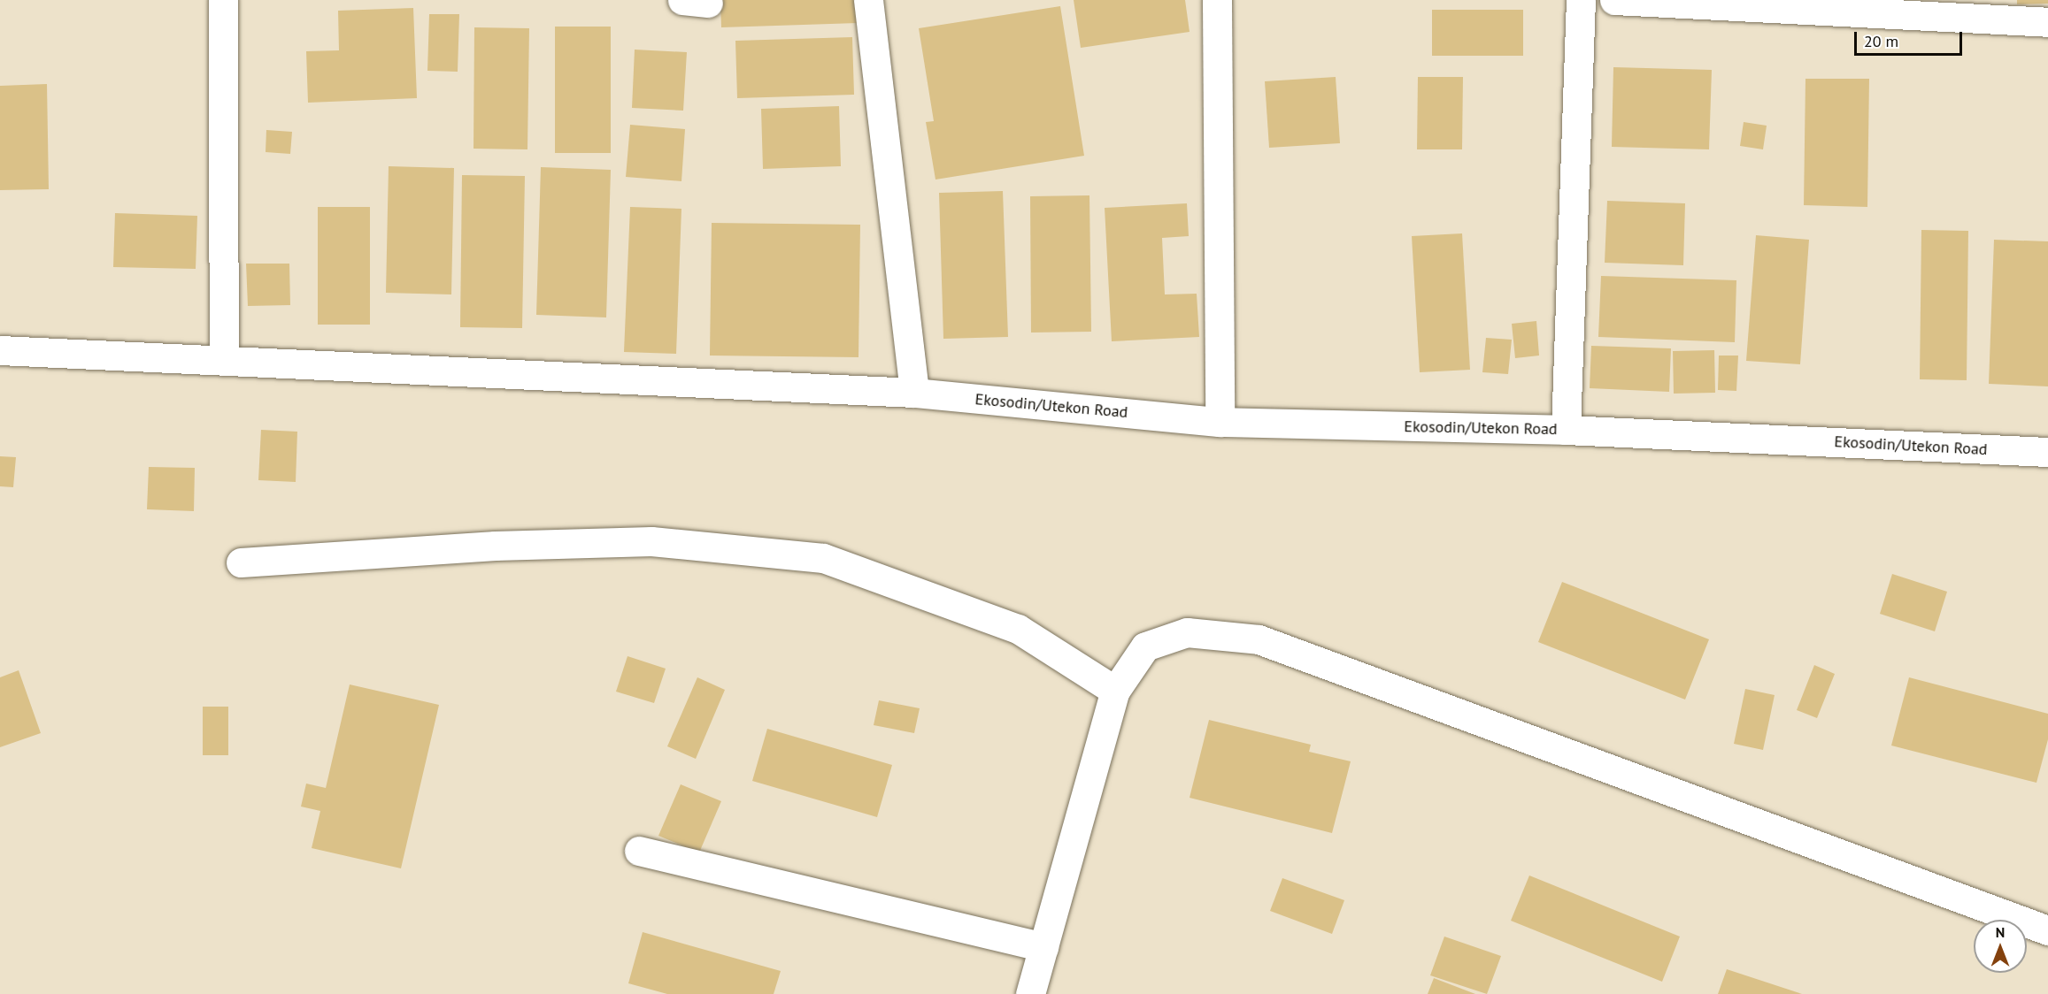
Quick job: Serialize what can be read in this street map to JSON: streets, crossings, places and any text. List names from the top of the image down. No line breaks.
{"streets":{"street":["Ekosodin/Utekon Road"]},"scale_bar":"20 m","north":"top"}
